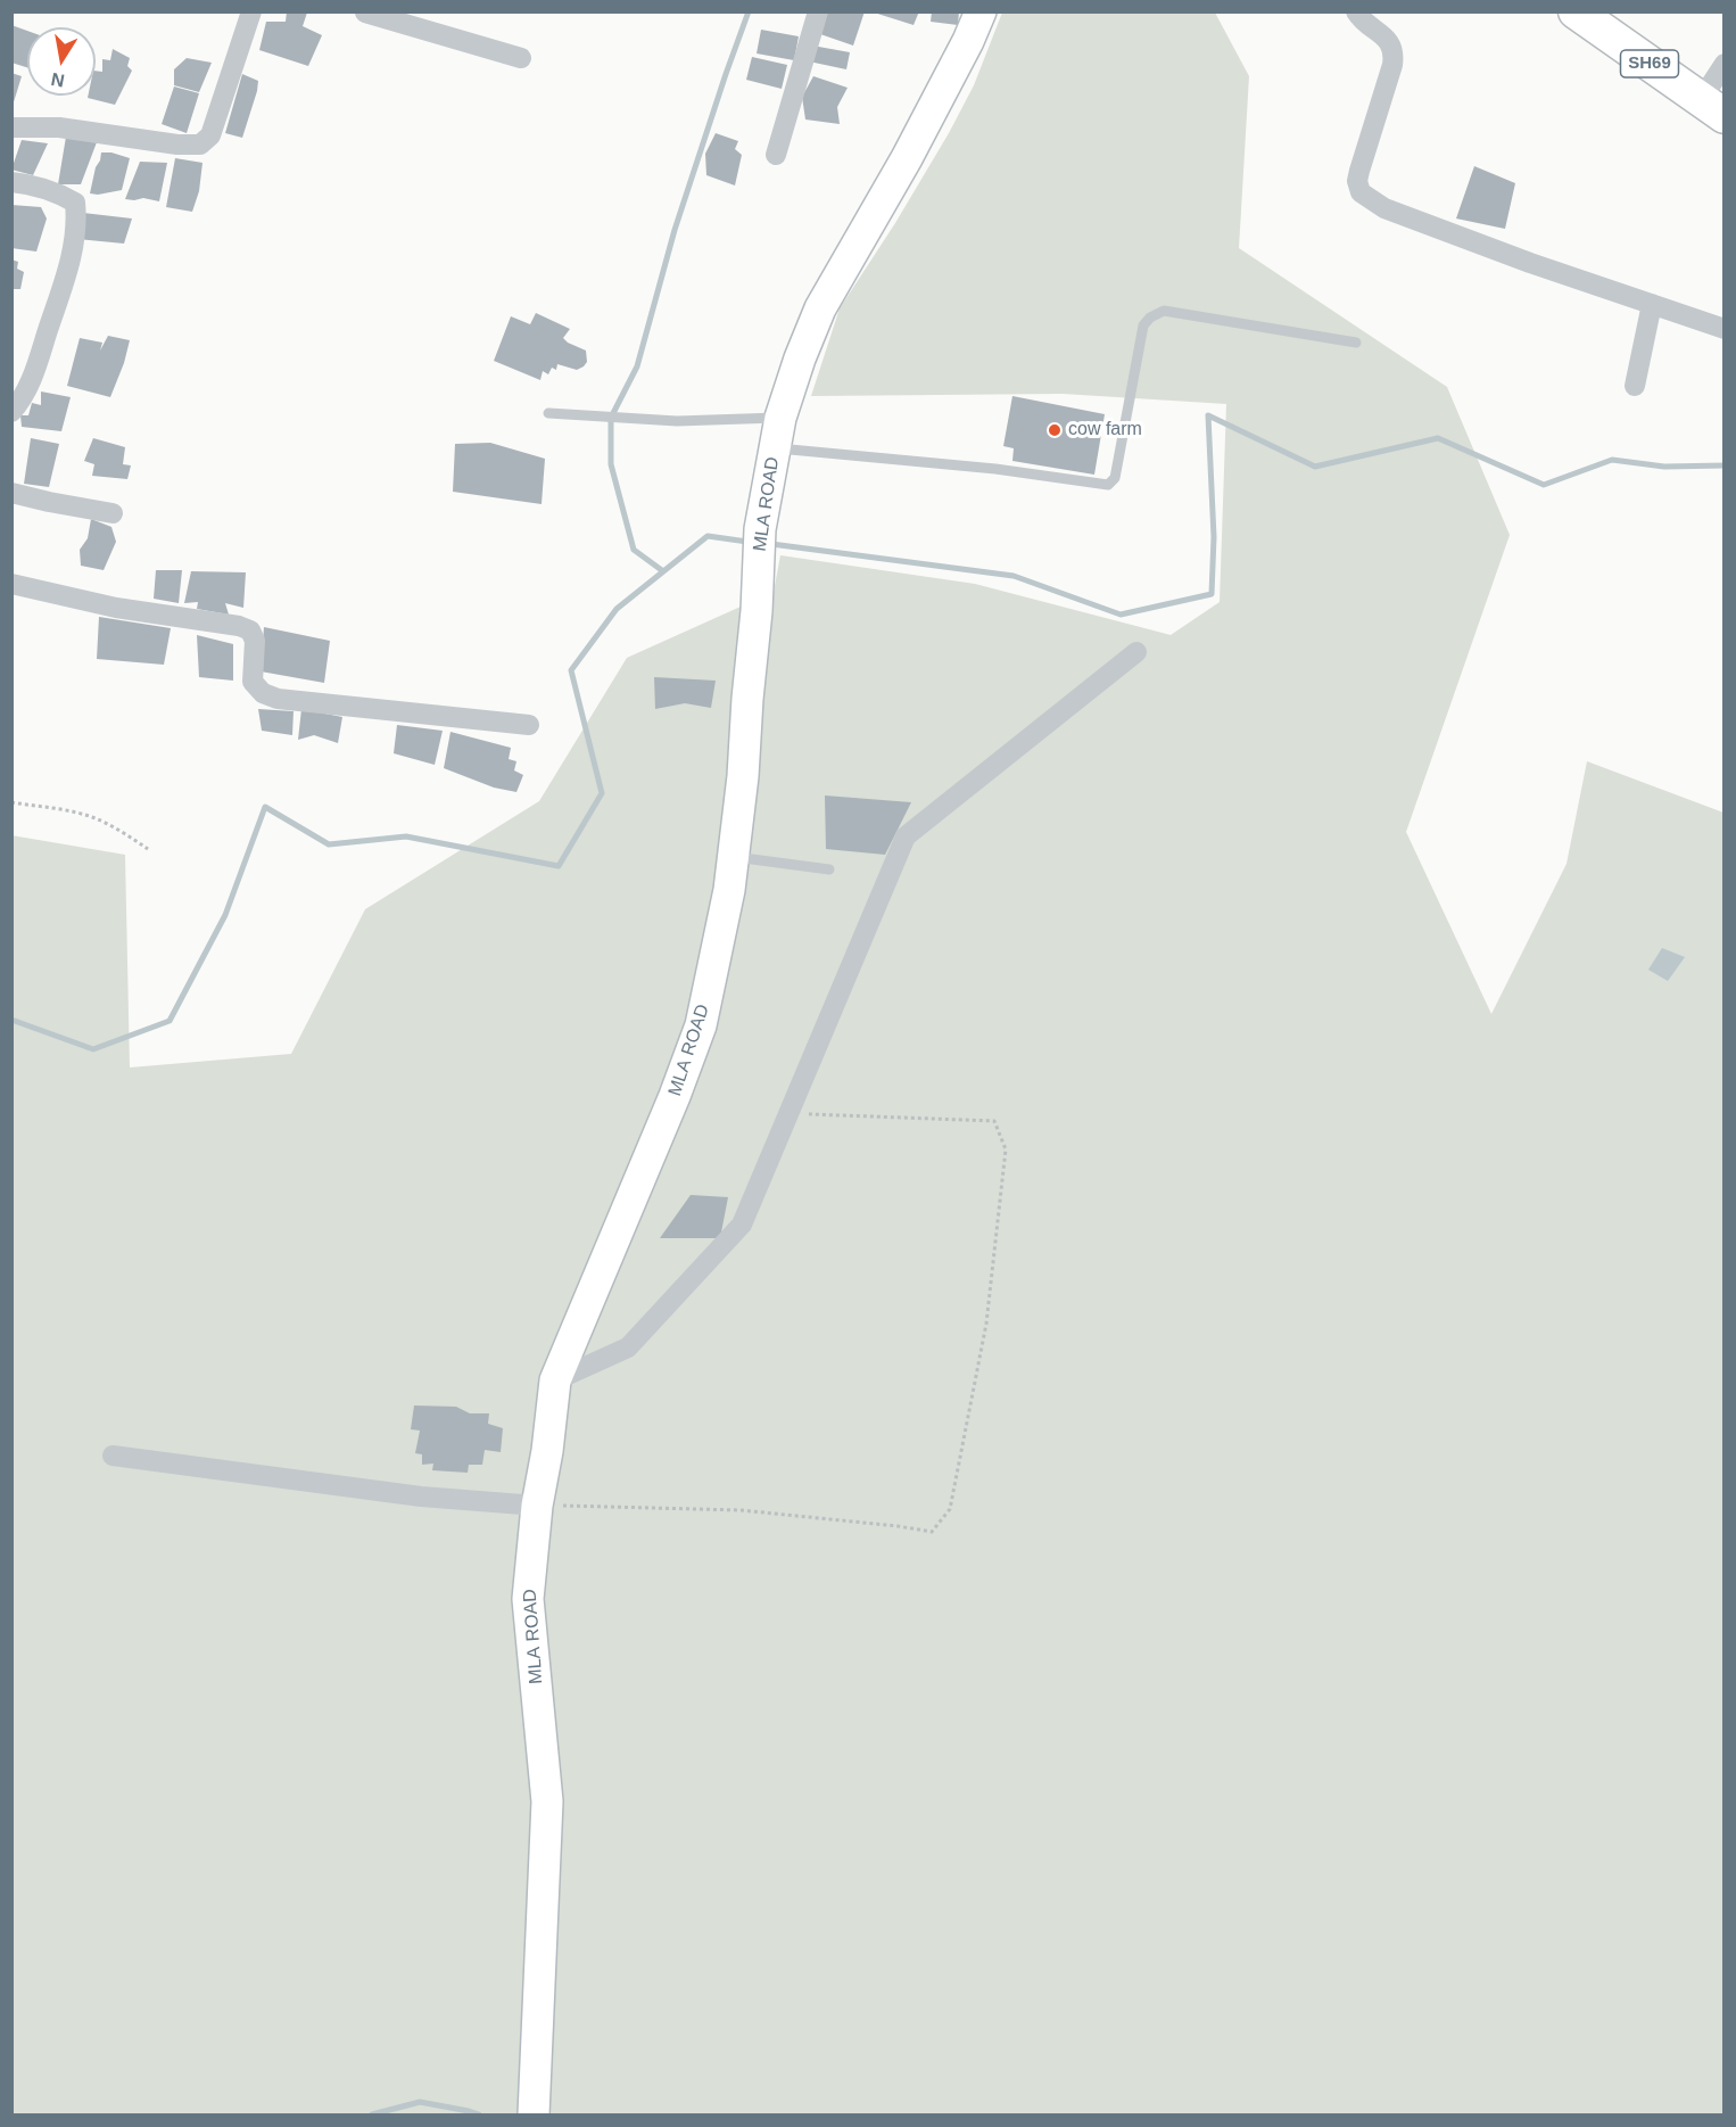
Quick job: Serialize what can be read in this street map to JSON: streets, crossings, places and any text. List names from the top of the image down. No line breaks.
{"streets":{"main road":["SH69"],"street":["MLA ROAD"]},"places":["cow farm"],"north":"bottom"}
